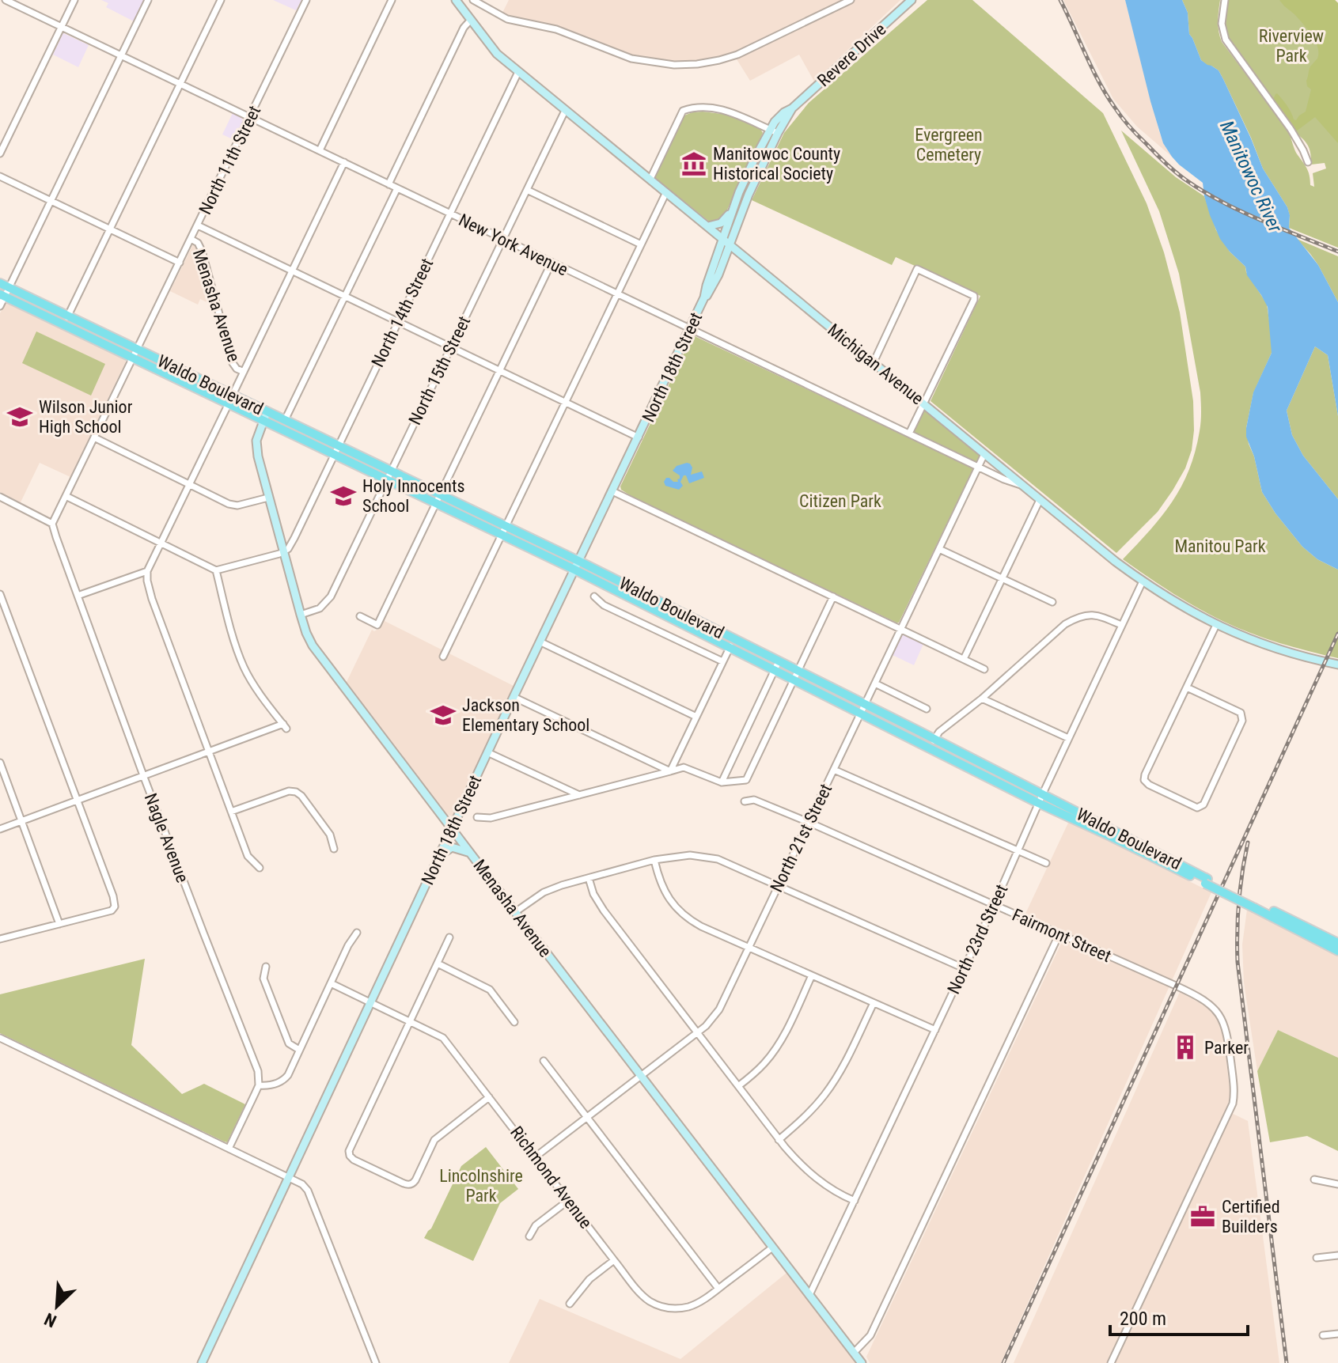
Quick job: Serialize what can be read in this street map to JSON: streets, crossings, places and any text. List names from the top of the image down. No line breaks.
{"streets":{"main road":["Waldo Boulevard"],"street":["Revere Drive","North 11th Street","New York Avenue","Menasha Avenue","North 14th Street","Michigan Avenue","North 18th Street","North 15th Street","Nagle Avenue","North 21st Street","Fairmont Street","North 23rd Street","Richmond Avenue"]},"crossings":[["Revere Drive","North 18th Street"],["North 11th Street","New York Avenue"],["North 11th Street","Menasha Avenue"],["North 11th Street","Waldo Boulevard"],["North 11th Street","Nagle Avenue"],["New York Avenue","North 14th Street"],["New York Avenue","Michigan Avenue"],["New York Avenue","North 18th Street"],["New York Avenue","North 15th Street"],["New York Avenue","North 21st Street"],["Menasha Avenue","North 14th Street"],["Menasha Avenue","North 18th Street"],["Menasha Avenue","North 15th Street"],["Menasha Avenue","Waldo Boulevard"],["Menasha Avenue","North 21st Street"],["Menasha Avenue","North 23rd Street"],["Menasha Avenue","Richmond Avenue"],["North 14th Street","Michigan Avenue"],["North 14th Street","Waldo Boulevard"],["Michigan Avenue","North 18th Street"],["Michigan Avenue","North 15th Street"],["Michigan Avenue","North 21st Street"],["Michigan Avenue","North 23rd Street"],["North 18th Street","Waldo Boulevard"],["North 18th Street","Richmond Avenue"],["North 15th Street","Waldo Boulevard"],["Waldo Boulevard","North 21st Street"],["Waldo Boulevard","North 23rd Street"],["North 21st Street","Fairmont Street"],["North 21st Street","Richmond Avenue"],["Fairmont Street","North 23rd Street"]],"water":["Manitowoc River"],"parks":["Riverview Park","Evergreen Cemetery","Citizen Park","Manitou Park","Lincolnshire Park"],"places":{"museum":["Manitowoc County Historical Society"],"school or university":["Wilson Junior High School","Holy Innocents School","Jackson Elementary School"],"building":["Parker"],"office":["Certified Builders"]},"scale_bar":"200 m","north":"bottom left"}
